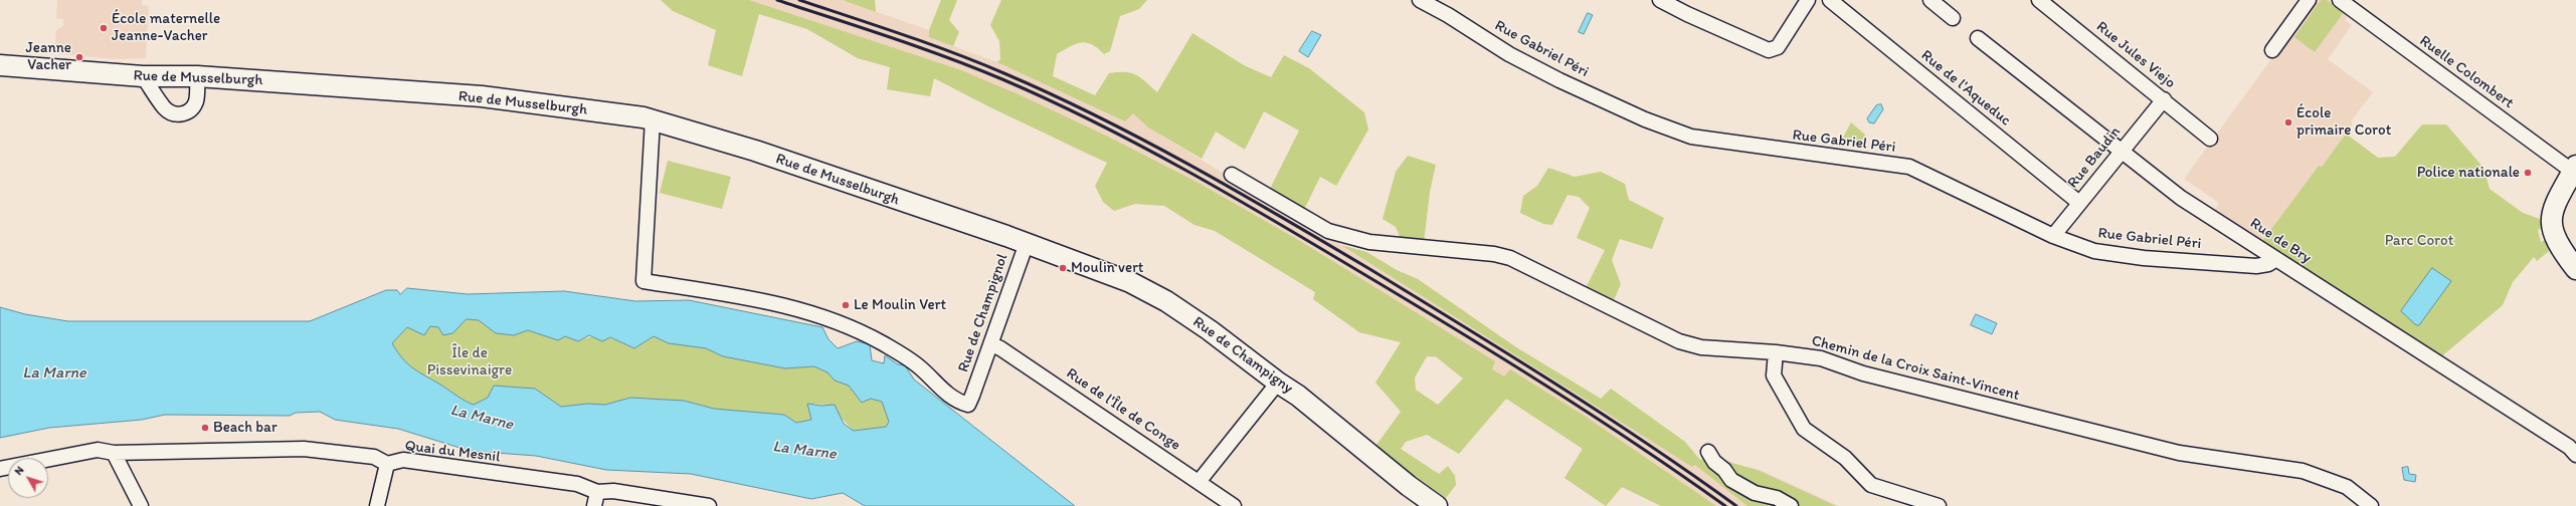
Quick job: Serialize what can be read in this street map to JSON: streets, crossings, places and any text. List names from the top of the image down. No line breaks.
{"streets":{"street":["Rue Gabriel Péri","Rue Jules Viejo","Ruelle Colombert","Rue de Musselburgh","Rue de l'Aqueduc","Rue Baudin","Rue de Bry","Rue de Champignol","Rue de Champigny","Chemin de la Croix Saint-Vincent","Rue de l'Île de Conge","Quai du Mesnil"]},"crossings":[["Rue Gabriel Péri","Rue Baudin"],["Rue Gabriel Péri","Rue de Bry"],["Rue Jules Viejo","Rue Baudin"],["Rue de Musselburgh","Rue de Champignol"],["Rue de Musselburgh","Rue de Champigny"],["Rue de l'Aqueduc","Rue Baudin"],["Rue Baudin","Rue de Bry"],["Rue de Champignol","Rue de Champigny"],["Rue de Champignol","Rue de l'Île de Conge"]],"water":["La Marne"],"parks":["Parc Corot","Île de Pissevinaigre"],"places":["École maternelle Jeanne-Vacher","Jeanne Vacher","École primaire Corot","Police nationale","Moulin vert","Le Moulin Vert","Beach bar"],"north":"top left"}
